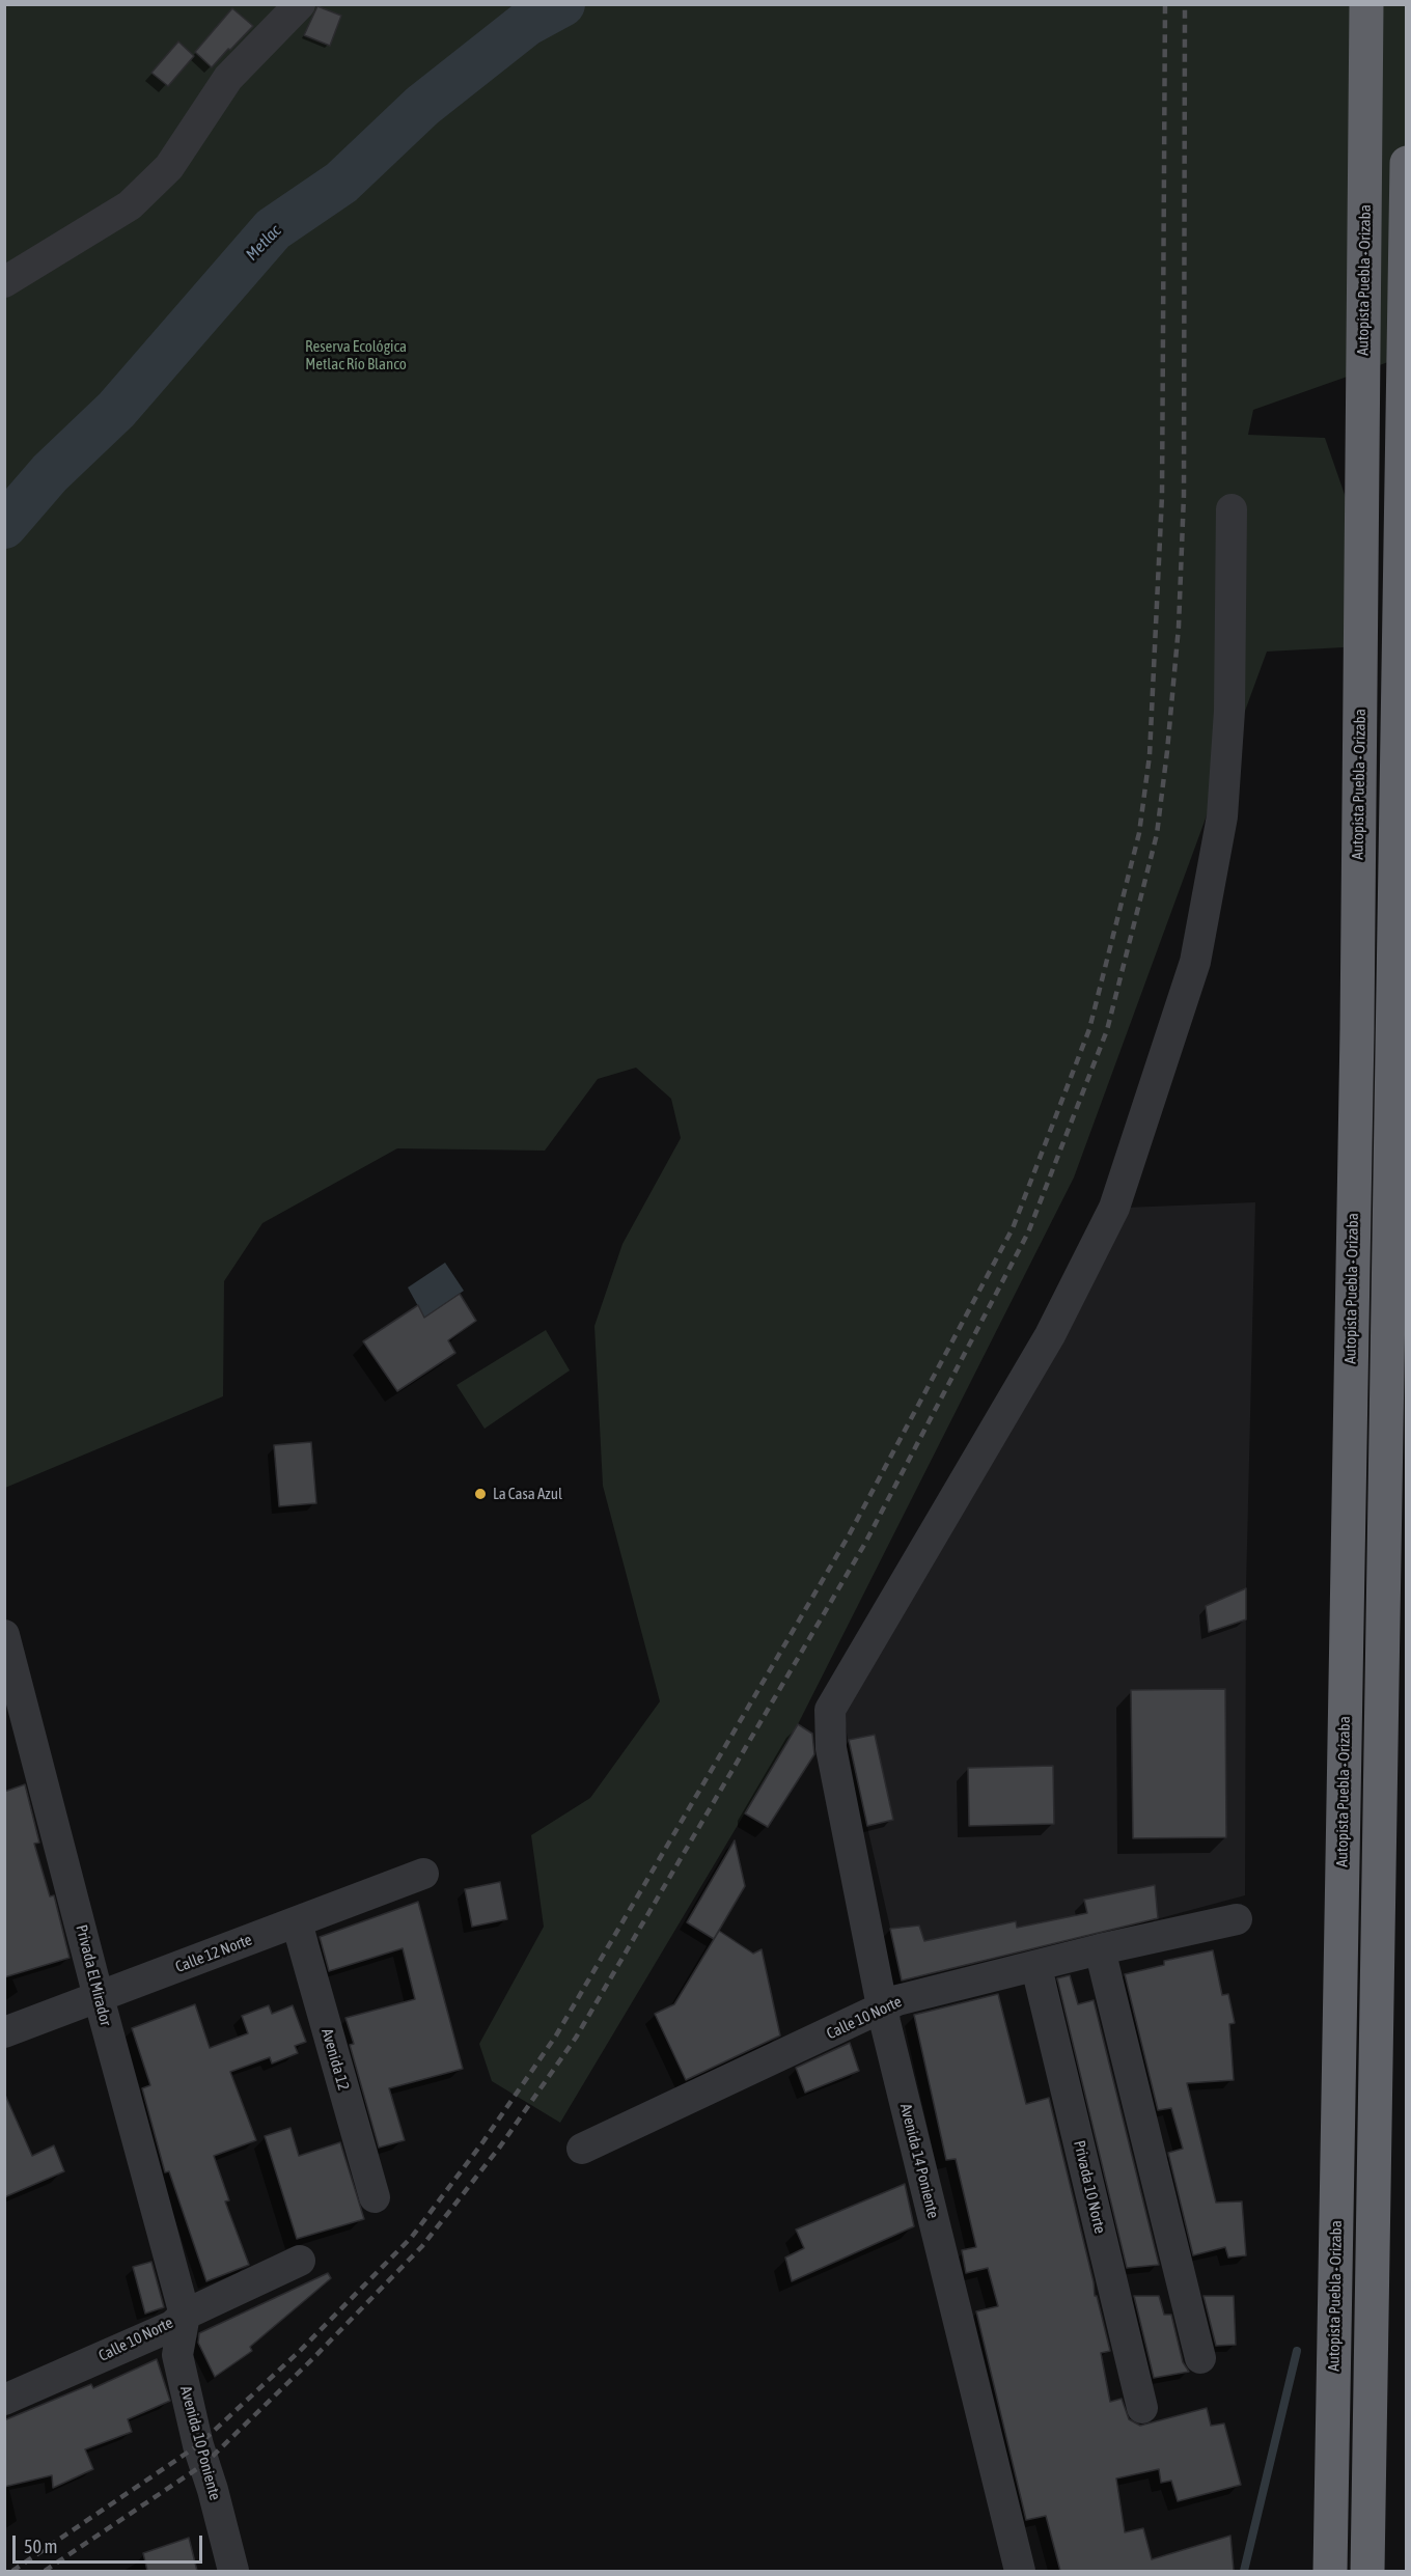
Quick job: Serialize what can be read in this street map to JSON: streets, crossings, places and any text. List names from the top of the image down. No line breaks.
{"streets":{"highway":["Autopista Puebla - Orizaba"],"street":["Calle 12 Norte","Privada El Mirador","Calle 10 Norte","Avenida 12","Avenida 14 Poniente","Privada 10 Norte","Avenida 10 Poniente"]},"crossings":[["Calle 12 Norte","Privada El Mirador"],["Calle 12 Norte","Avenida 12"],["Privada El Mirador","Calle 10 Norte"],["Privada El Mirador","Avenida 10 Poniente"],["Calle 10 Norte","Avenida 14 Poniente"],["Calle 10 Norte","Privada 10 Norte"],["Calle 10 Norte","Avenida 10 Poniente"]],"water":["Metlac"],"parks":["Reserva Ecológica Metlac Río Blanco"],"places":["La Casa Azul"],"scale_bar":"50 m"}
